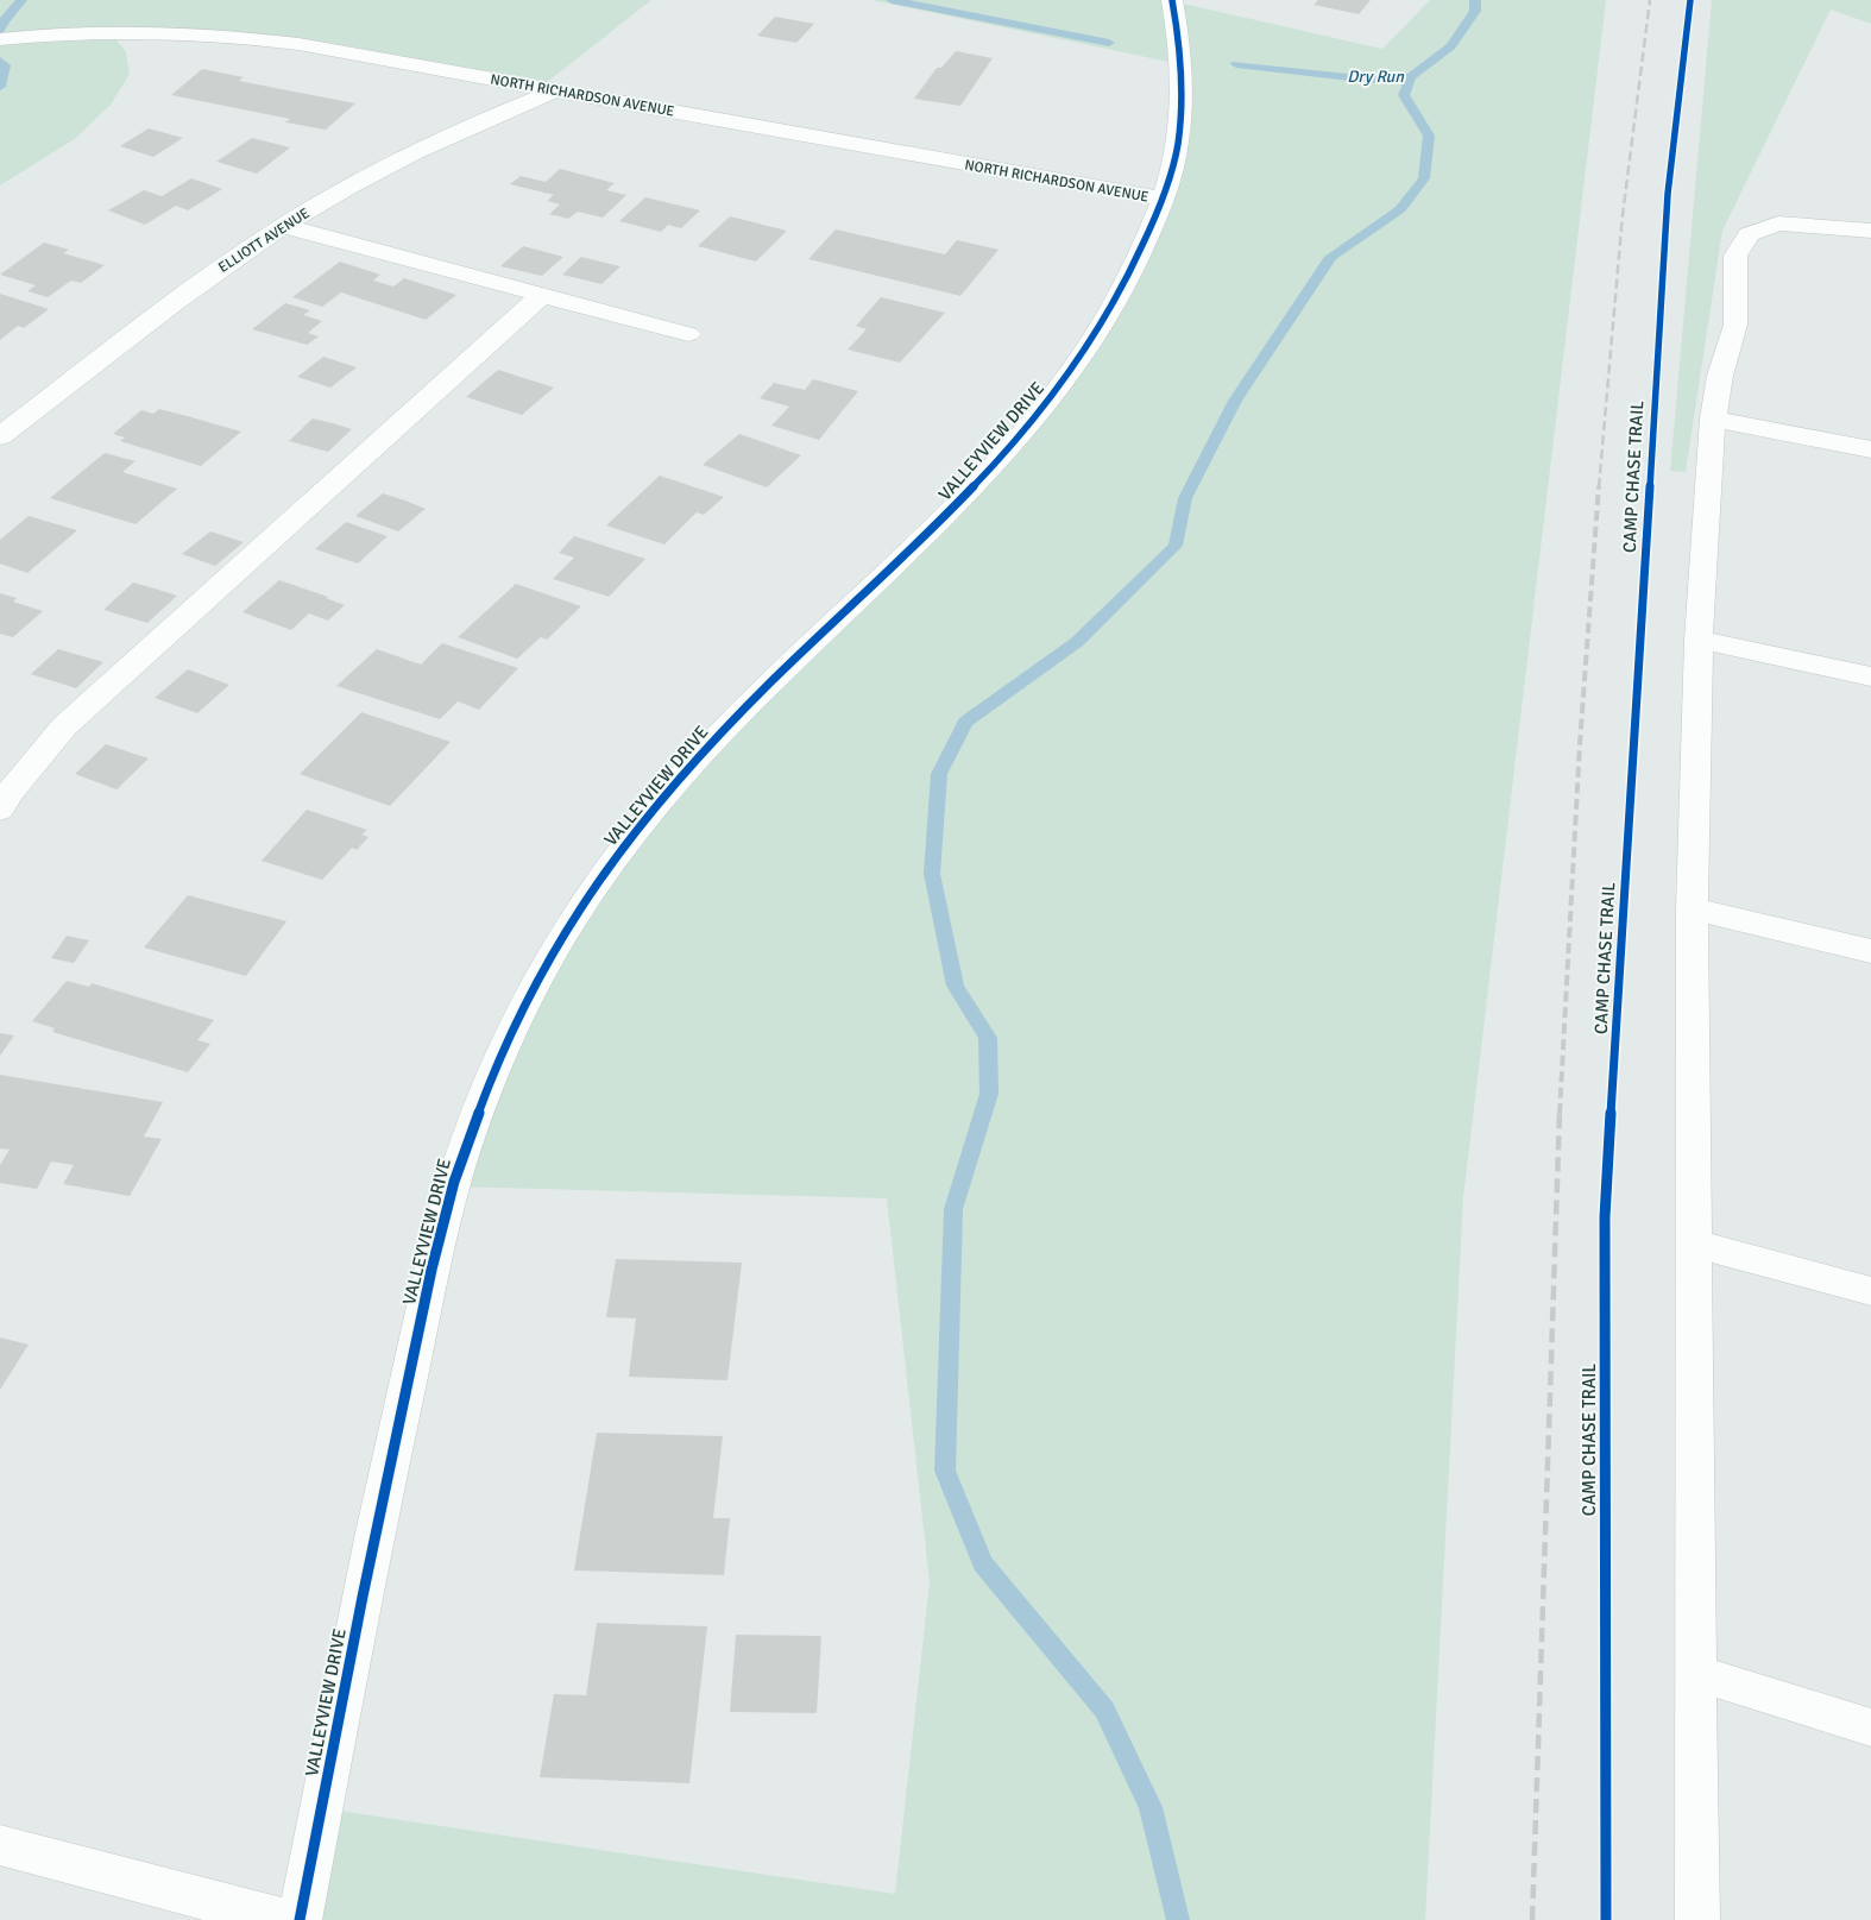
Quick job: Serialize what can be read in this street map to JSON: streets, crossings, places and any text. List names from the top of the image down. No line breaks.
{"streets":{"street":["NORTH RICHARDSON AVENUE","ELLIOTT AVENUE","VALLEYVIEW DRIVE"],"cycle path":["CAMP CHASE TRAIL"]},"crossings":[["NORTH RICHARDSON AVENUE","ELLIOTT AVENUE"],["NORTH RICHARDSON AVENUE","VALLEYVIEW DRIVE"]],"water":["Dry Run"]}
